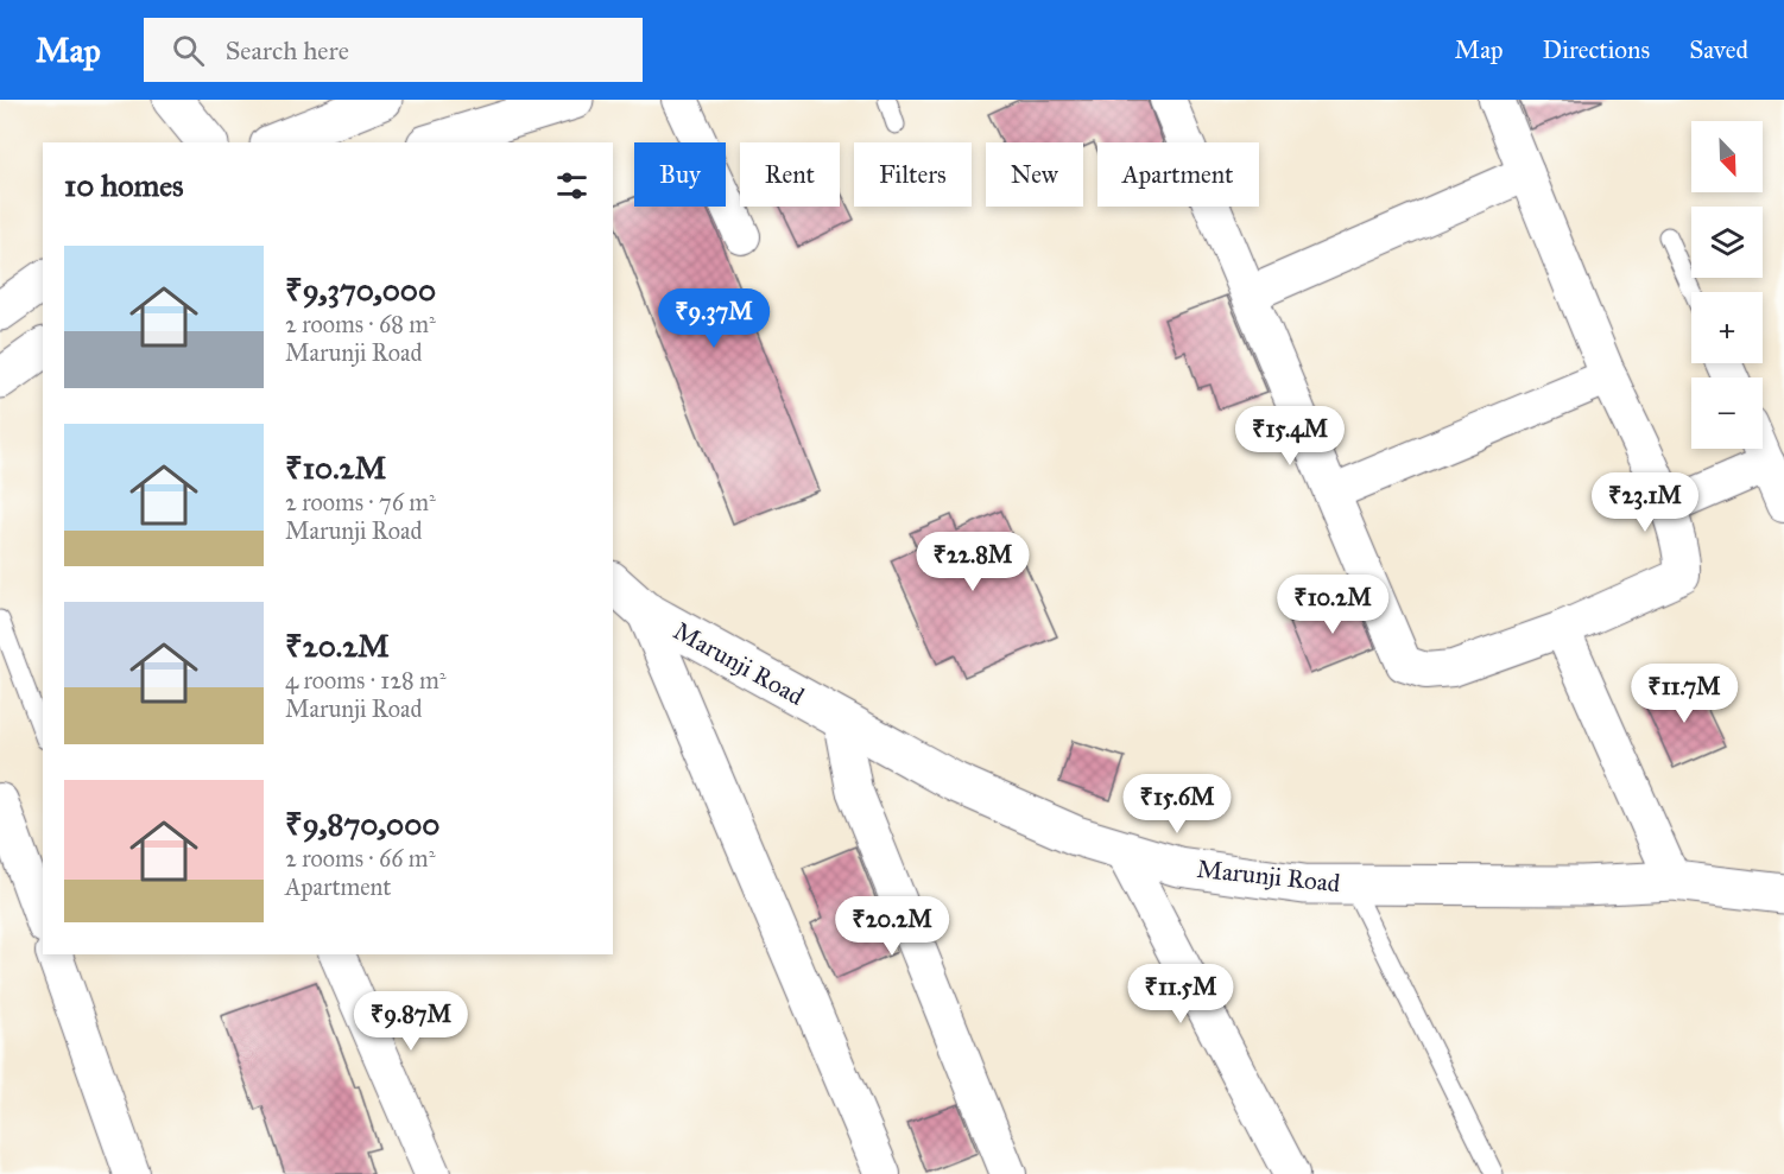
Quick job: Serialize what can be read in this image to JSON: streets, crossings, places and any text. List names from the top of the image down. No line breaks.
{"streets":{"street":["Marunji Road"]},"north":"bottom right","page":{"header":"Map","search":"Search here","nav":["Map","Directions","Saved"],"map_buttons":["+","−"],"chip":["Buy","Rent","Filters","New","Apartment"],"heading":"10 homes","list":[{"name":"₹9,370,000","note":"2 rooms · 68 m² · Marunji Road"},{"name":"₹10.2M","note":"2 rooms · 76 m² · Marunji Road"},{"name":"₹20.2M","note":"4 rooms · 128 m² · Marunji Road"},{"name":"₹9,870,000","note":"2 rooms · 66 m² · Apartment"}],"price":["₹9.37M","₹15.4M","₹23.1M","₹22.8M","₹10.2M","₹11.7M","₹15.6M","₹20.2M","₹11.5M","₹9.87M"]}}
